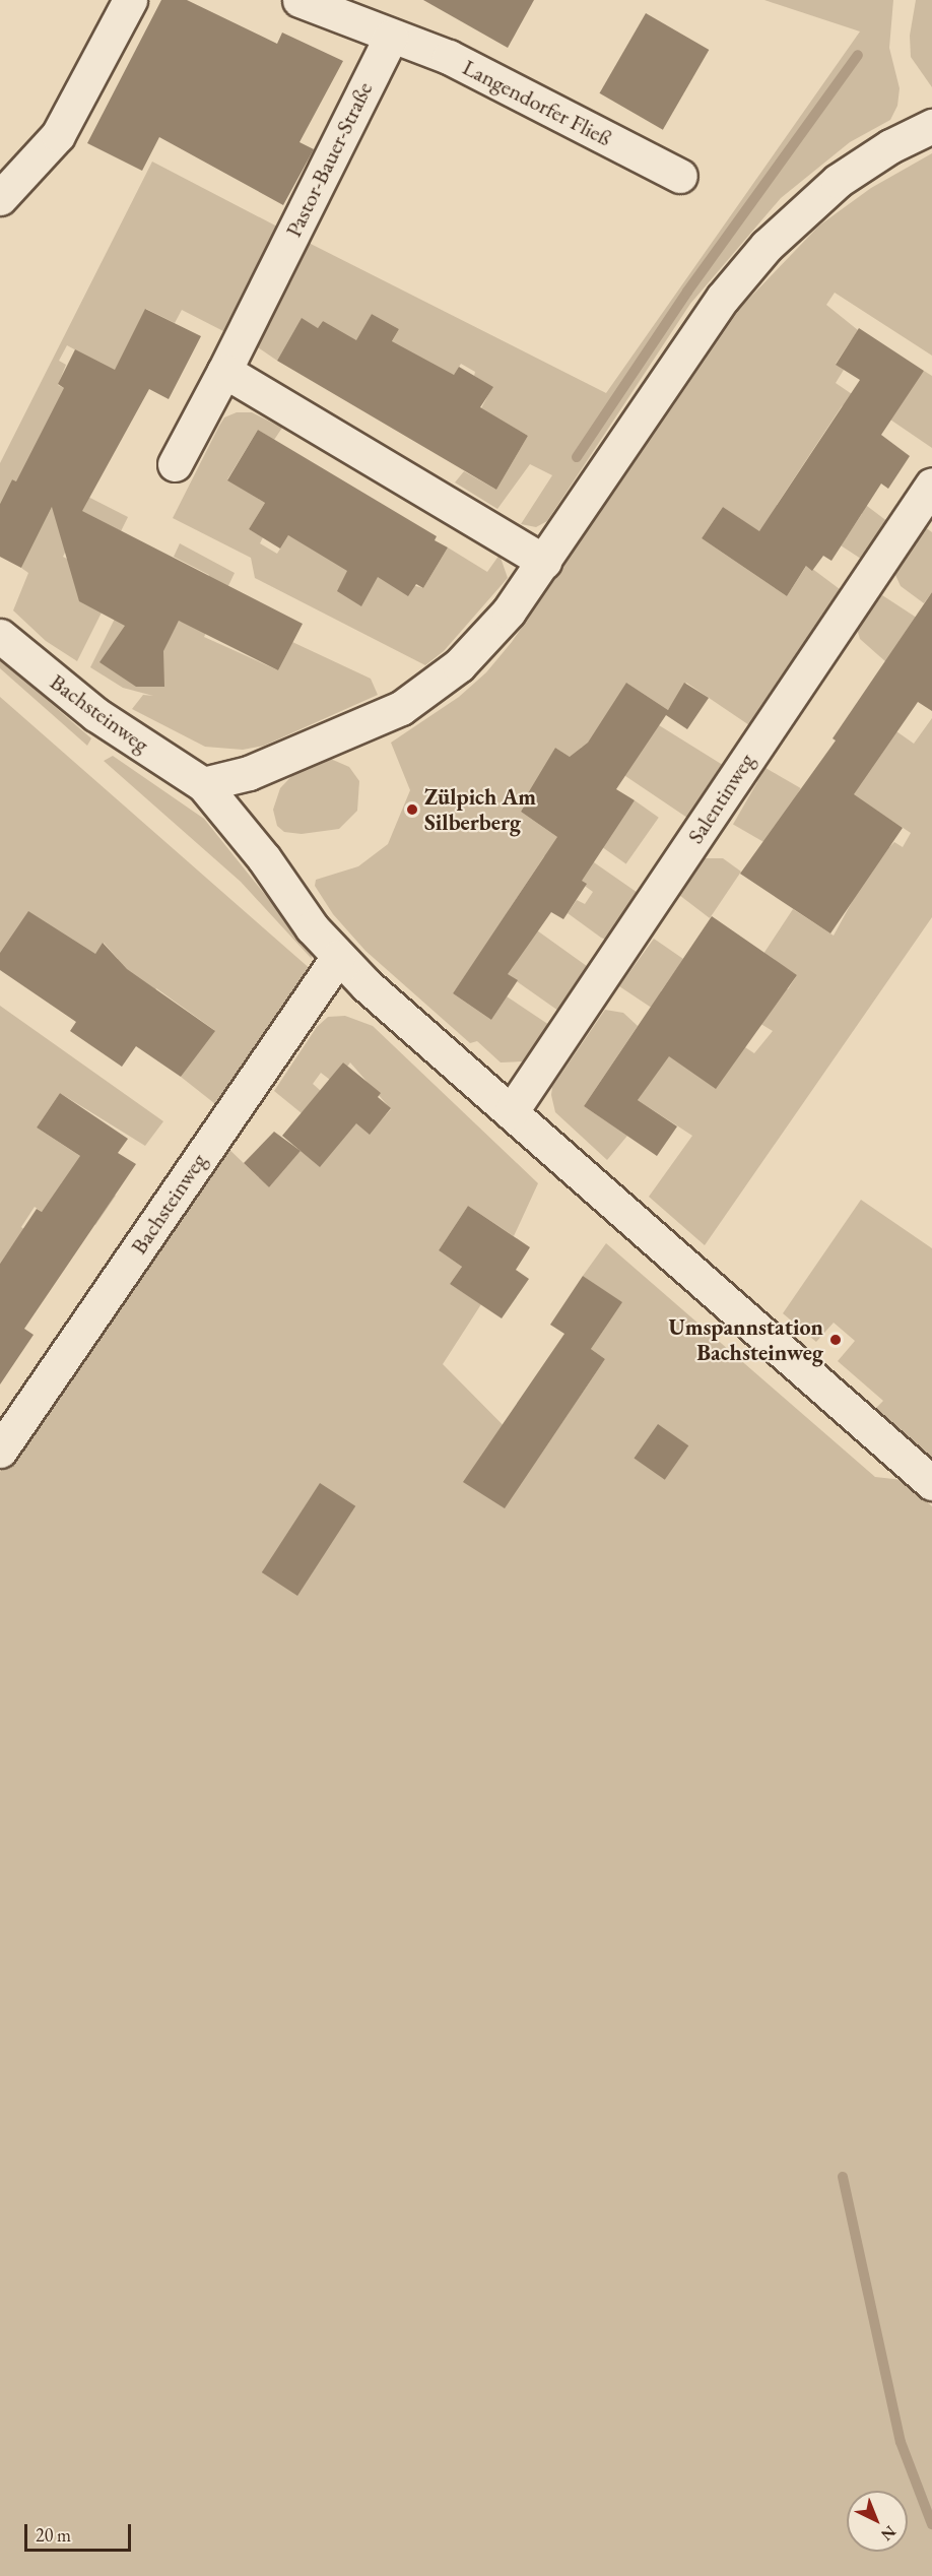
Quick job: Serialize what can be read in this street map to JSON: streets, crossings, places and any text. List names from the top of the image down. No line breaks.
{"streets":{"street":["Langendorfer Fließ","Pastor-Bauer-Straße","Bachsteinweg","Salentinweg"]},"crossings":[["Langendorfer Fließ","Pastor-Bauer-Straße"],["Bachsteinweg","Salentinweg"]],"places":["Zülpich Am Silberberg","Umspannstation Bachsteinweg"],"scale_bar":"20 m","north":"bottom right"}
